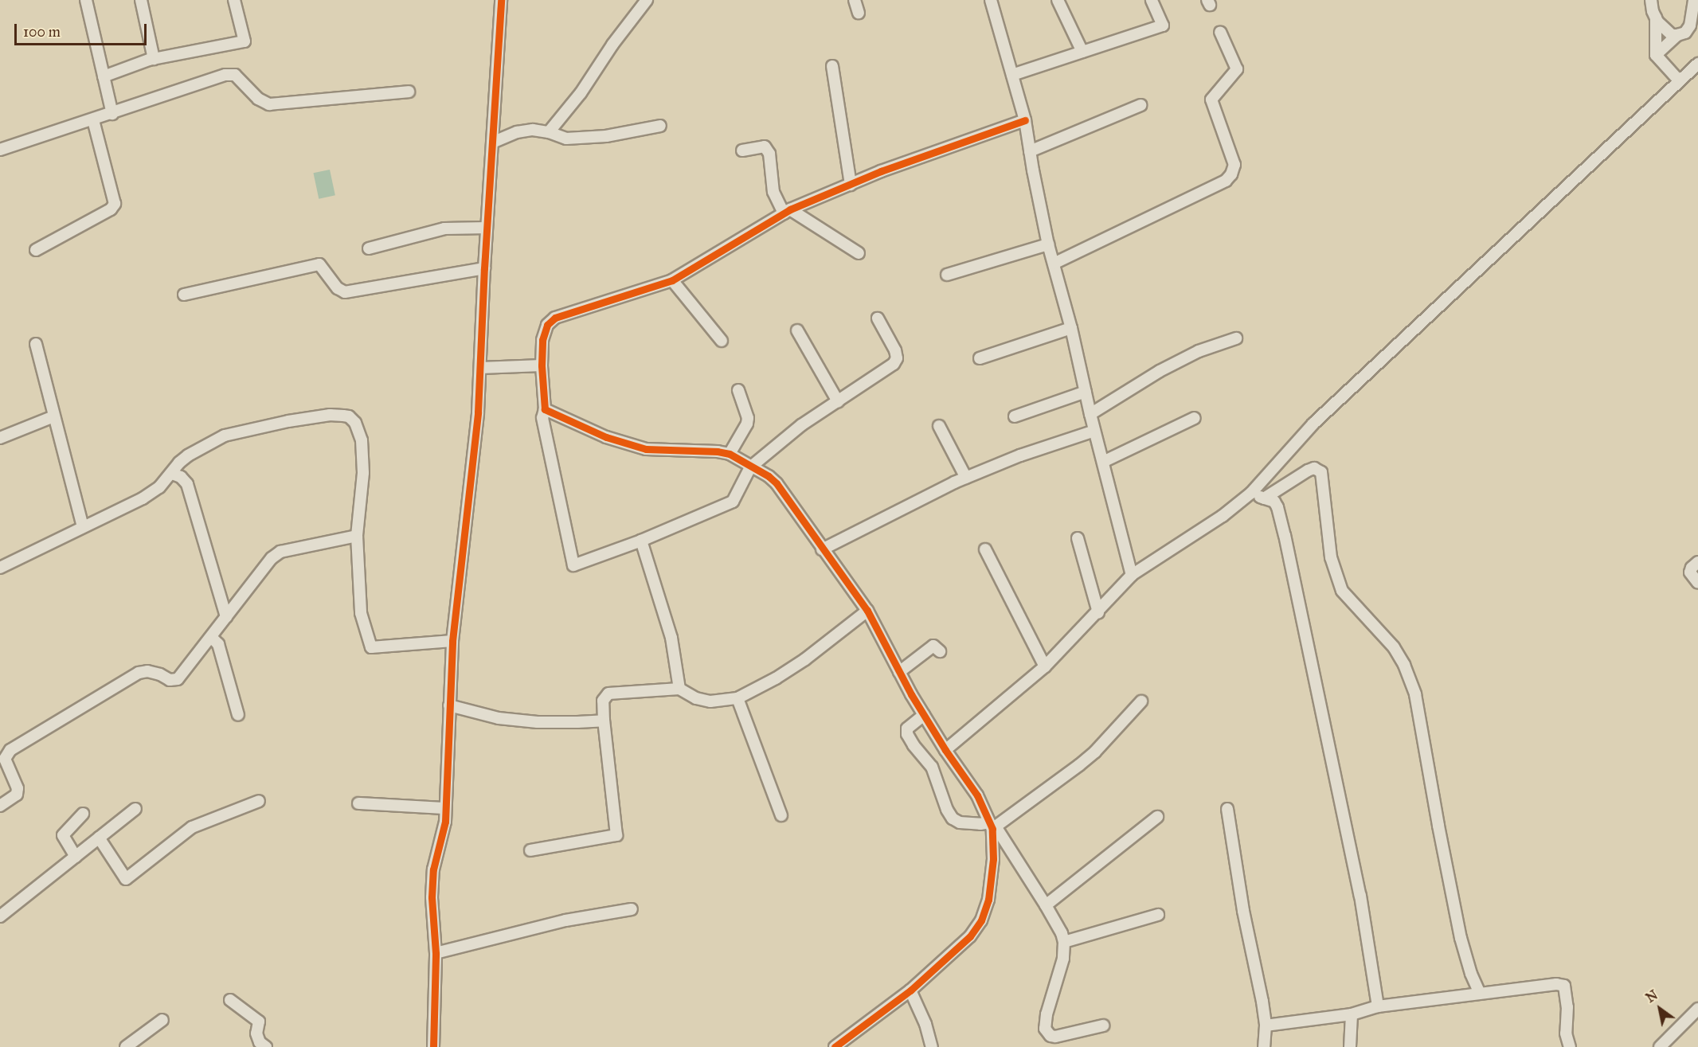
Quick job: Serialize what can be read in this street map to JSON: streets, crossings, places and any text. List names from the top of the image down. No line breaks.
{"scale_bar":"100 m","north":"top left"}
